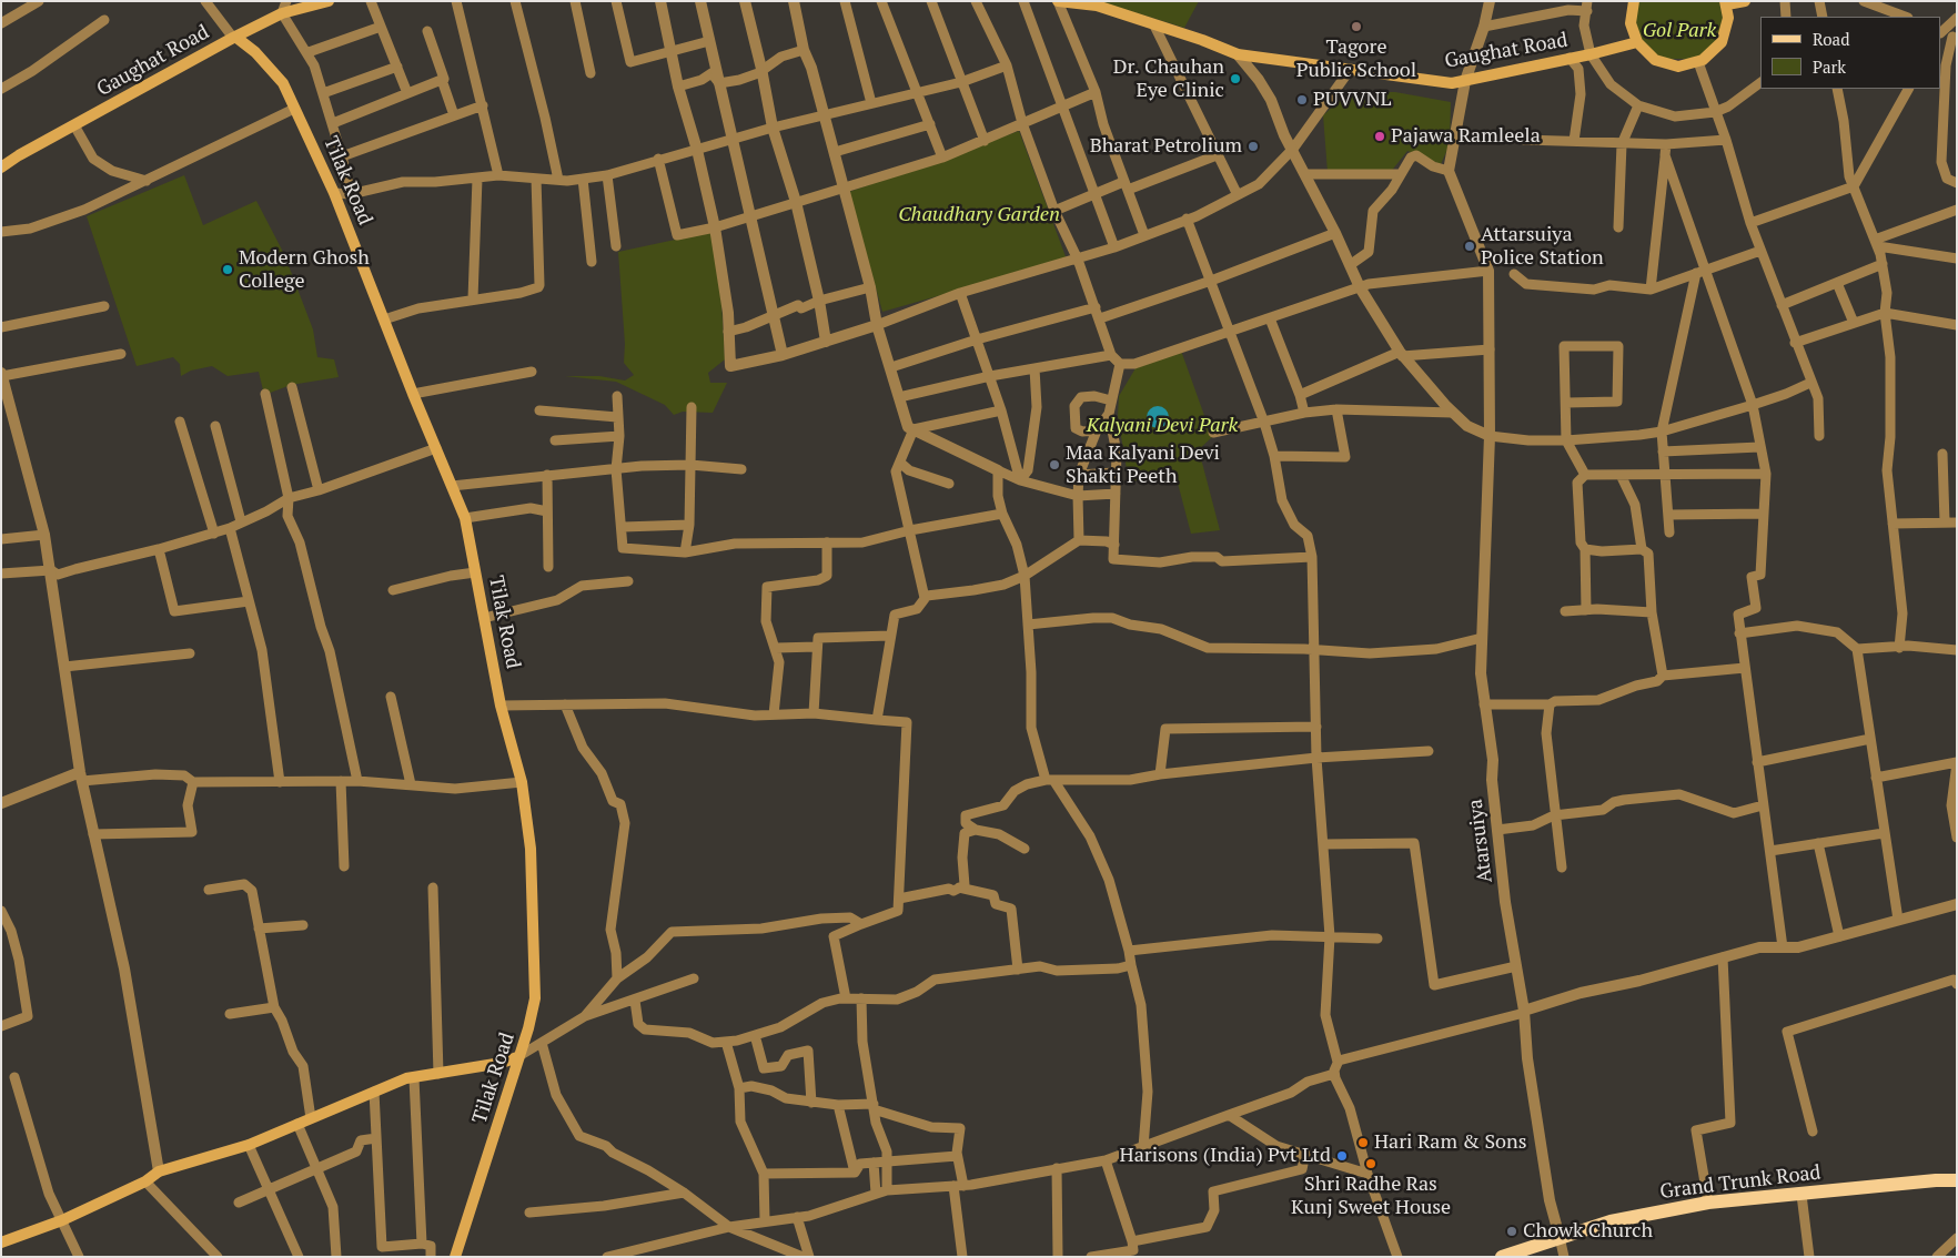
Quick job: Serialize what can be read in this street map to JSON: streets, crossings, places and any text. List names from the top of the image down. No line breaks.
{"streets":{"main road":["Gaughat Road","Tilak Road","Grand Trunk Road"],"street":["Atarsuiya"]},"crossings":[["Gaughat Road","Tilak Road"],["Atarsuiya","Grand Trunk Road"]],"parks":["Gol Park","Chaudhary Garden","Kalyani Devi Park"],"places":["Tagore Public School","Dr. Chauhan Eye Clinic","PUVVNL","Pajawa Ramleela","Bharat Petrolium","Attarsuiya Police Station","Modern Ghosh College","Maa Kalyani Devi Shakti Peeth","Hari Ram & Sons","Harisons (India) Pvt Ltd","Shri Radhe Ras Kunj Sweet House","Chowk Church"],"legend":["Road","Park"]}
